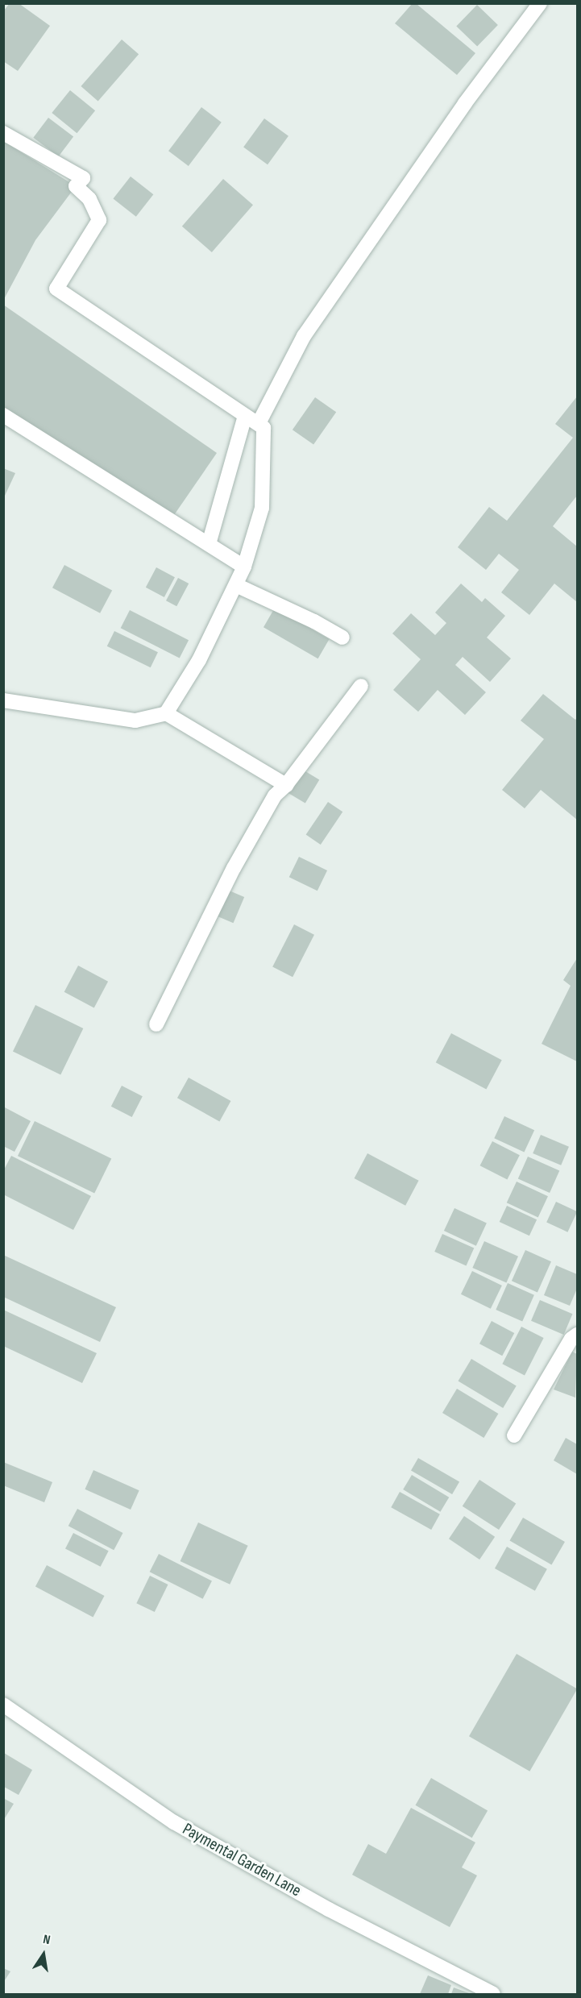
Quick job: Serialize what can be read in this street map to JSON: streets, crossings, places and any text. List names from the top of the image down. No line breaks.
{"streets":{"street":["Paymental Garden Lane"]},"north":"top"}
